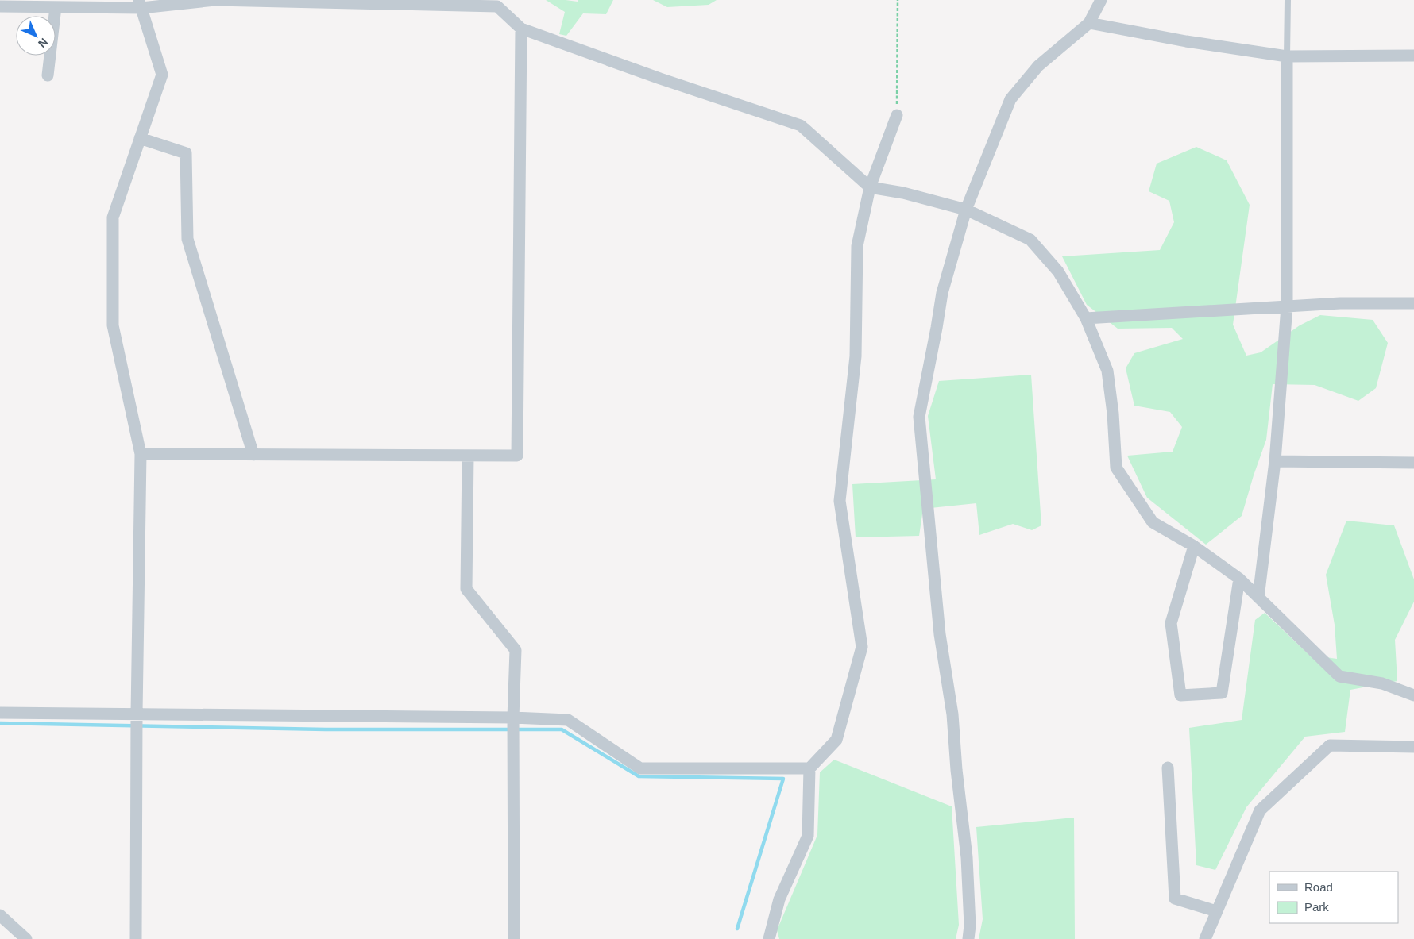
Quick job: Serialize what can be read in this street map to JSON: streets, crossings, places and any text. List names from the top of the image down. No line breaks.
{"legend":["Road","Park"],"north":"bottom right"}
